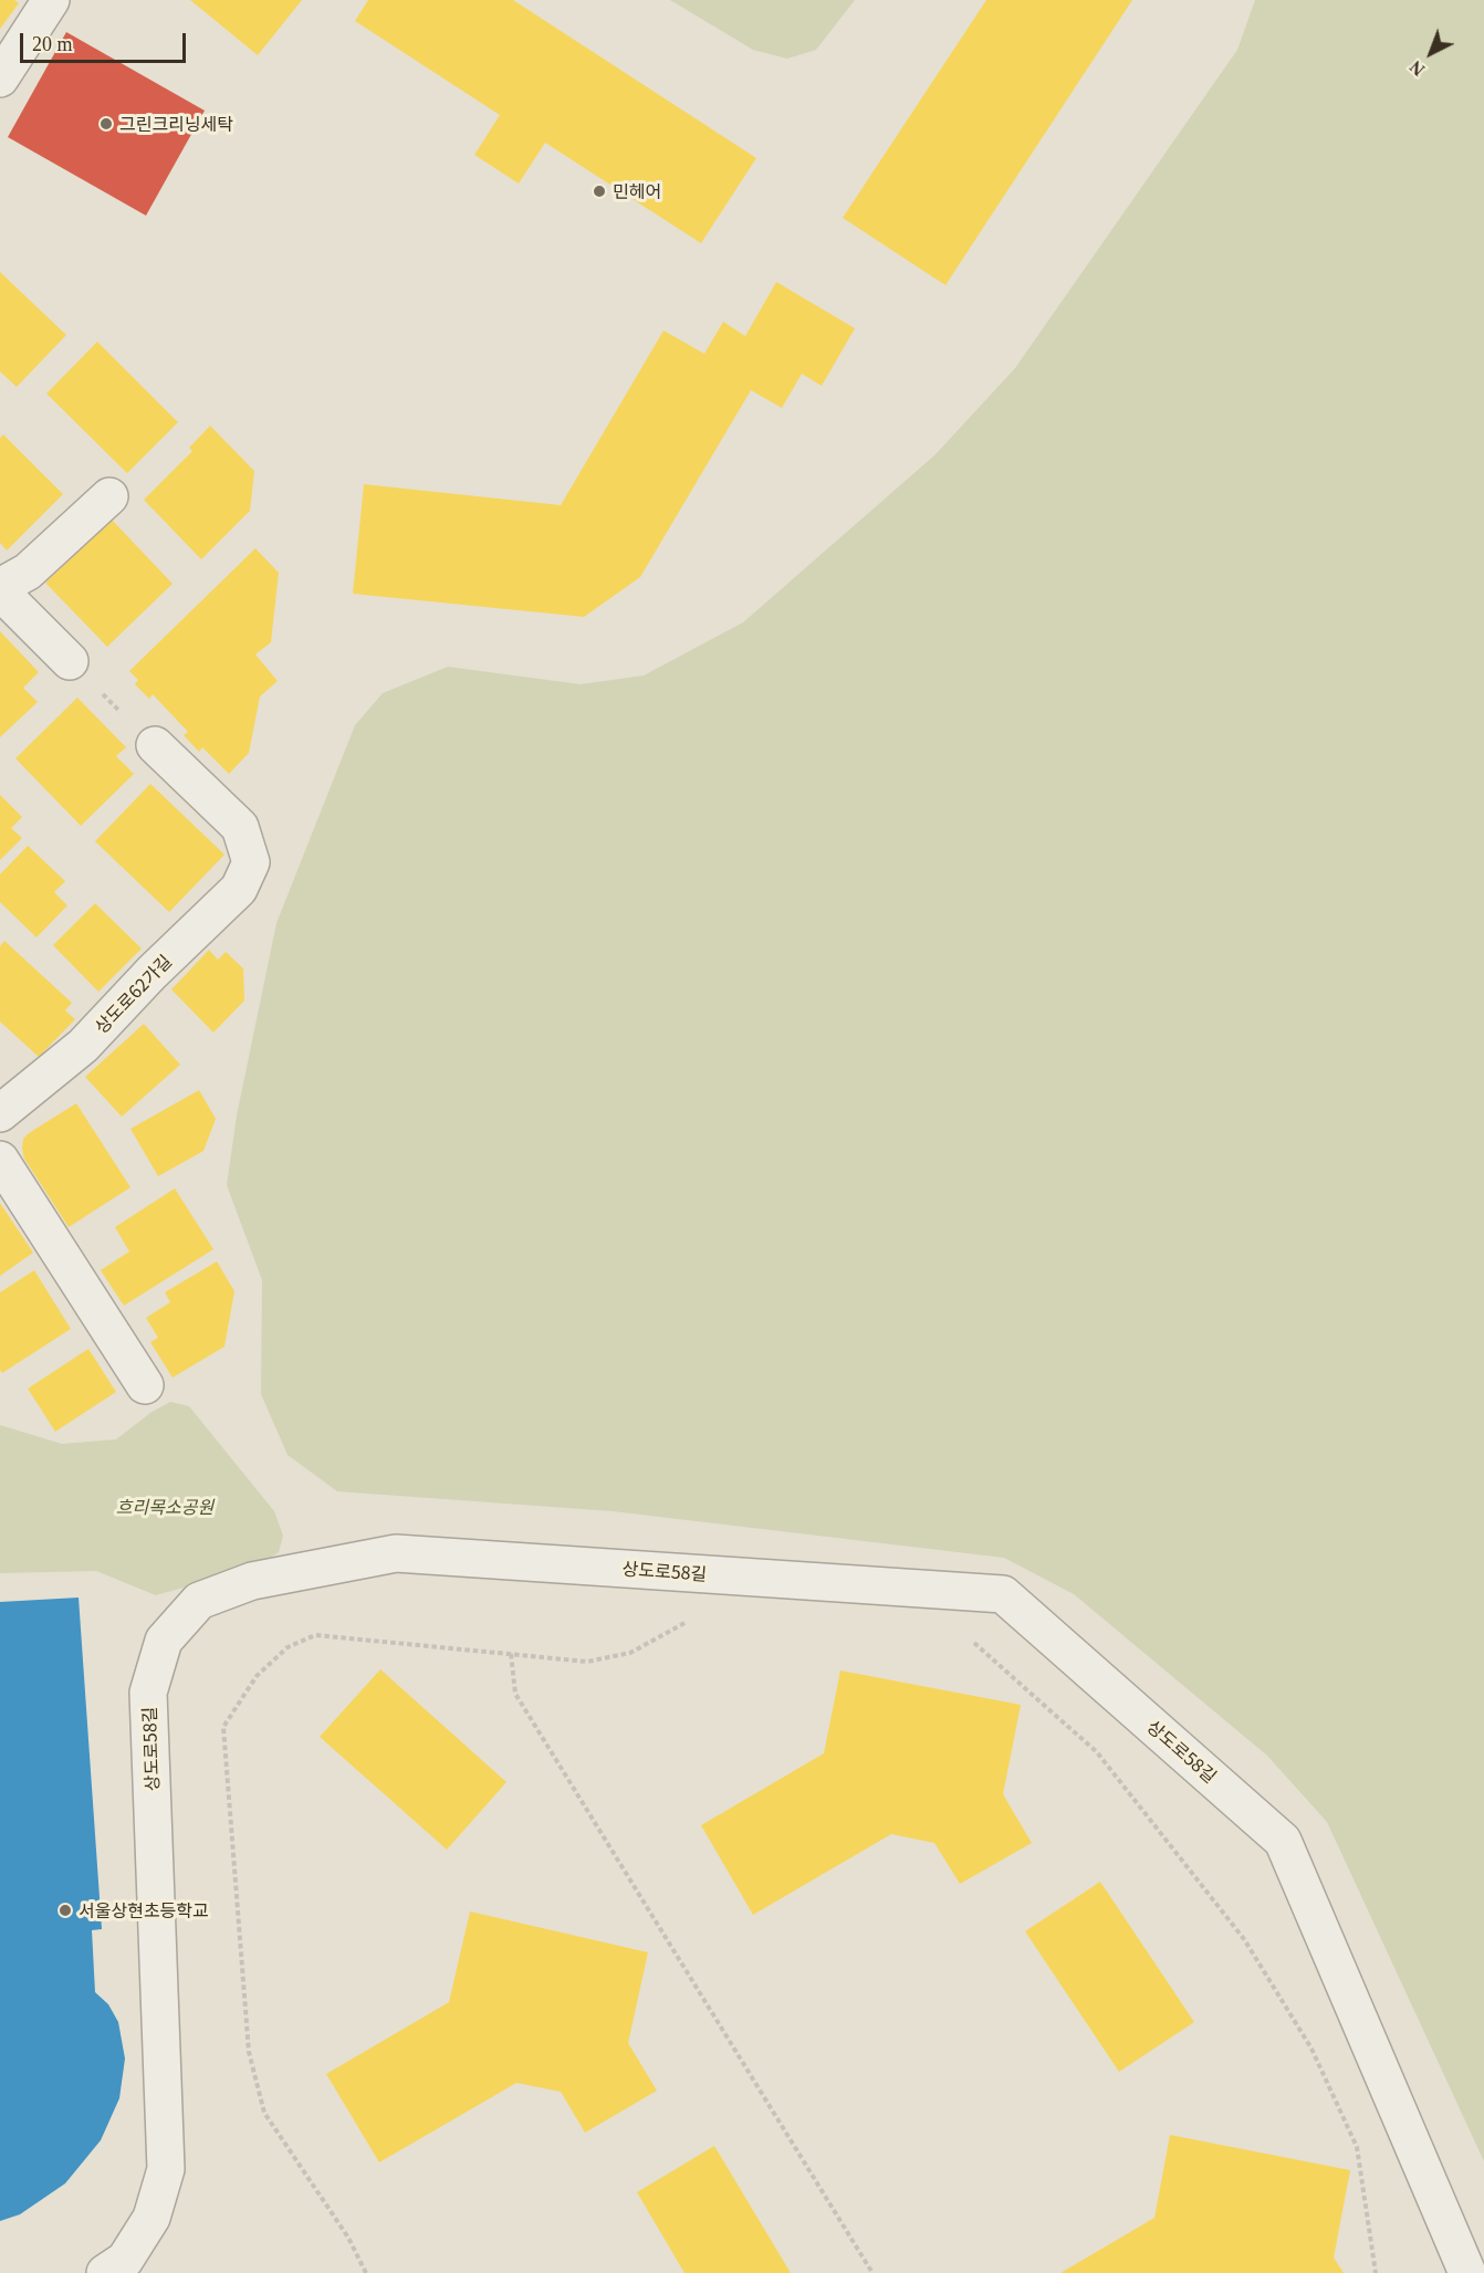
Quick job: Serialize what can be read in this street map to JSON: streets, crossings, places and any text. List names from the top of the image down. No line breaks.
{"streets":{"lane":["상도로62가길","상도로58길"]},"parks":["흐리목소공원"],"places":["그린크리닝세탁","민헤어","서울상현초등학교"],"scale_bar":"20 m","north":"bottom left"}
